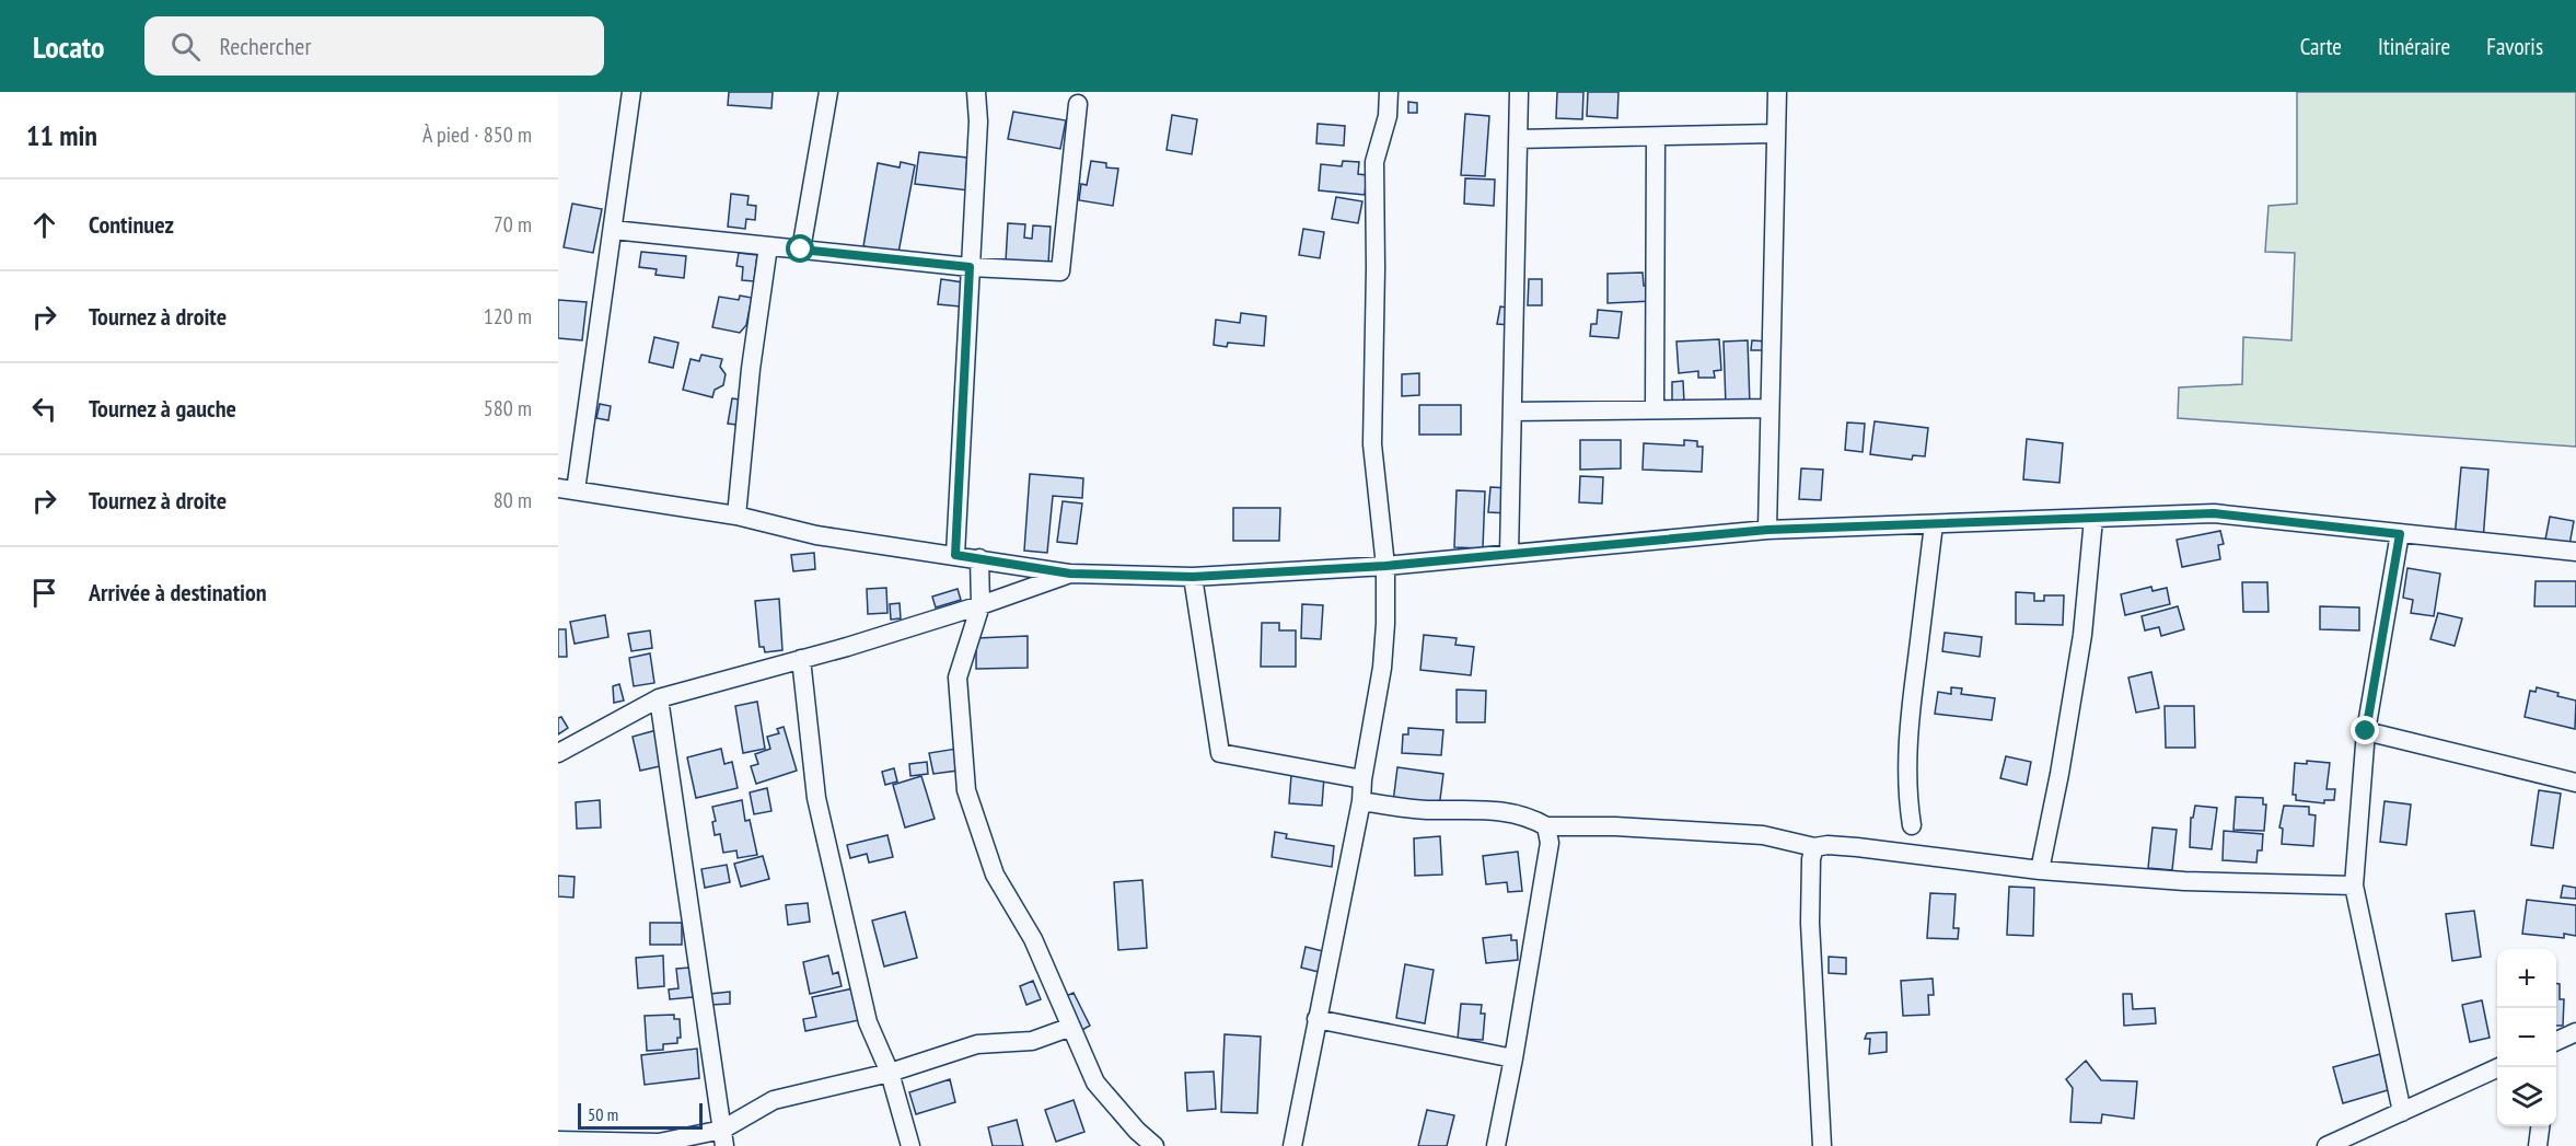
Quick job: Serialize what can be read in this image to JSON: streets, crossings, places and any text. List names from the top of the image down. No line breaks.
{"scale_bar":"50 m","page":{"header":"Locato","search":"Rechercher","nav":["Carte","Itinéraire","Favoris"],"heading":["11 min","À pied · 850 m"],"list":[["Continuez","70 m"],["Tournez à droite","120 m"],["Tournez à gauche","580 m"],["Tournez à droite","80 m"],"Arrivée à destination"],"map_buttons":["+","−"],"scale":"50 m"}}
